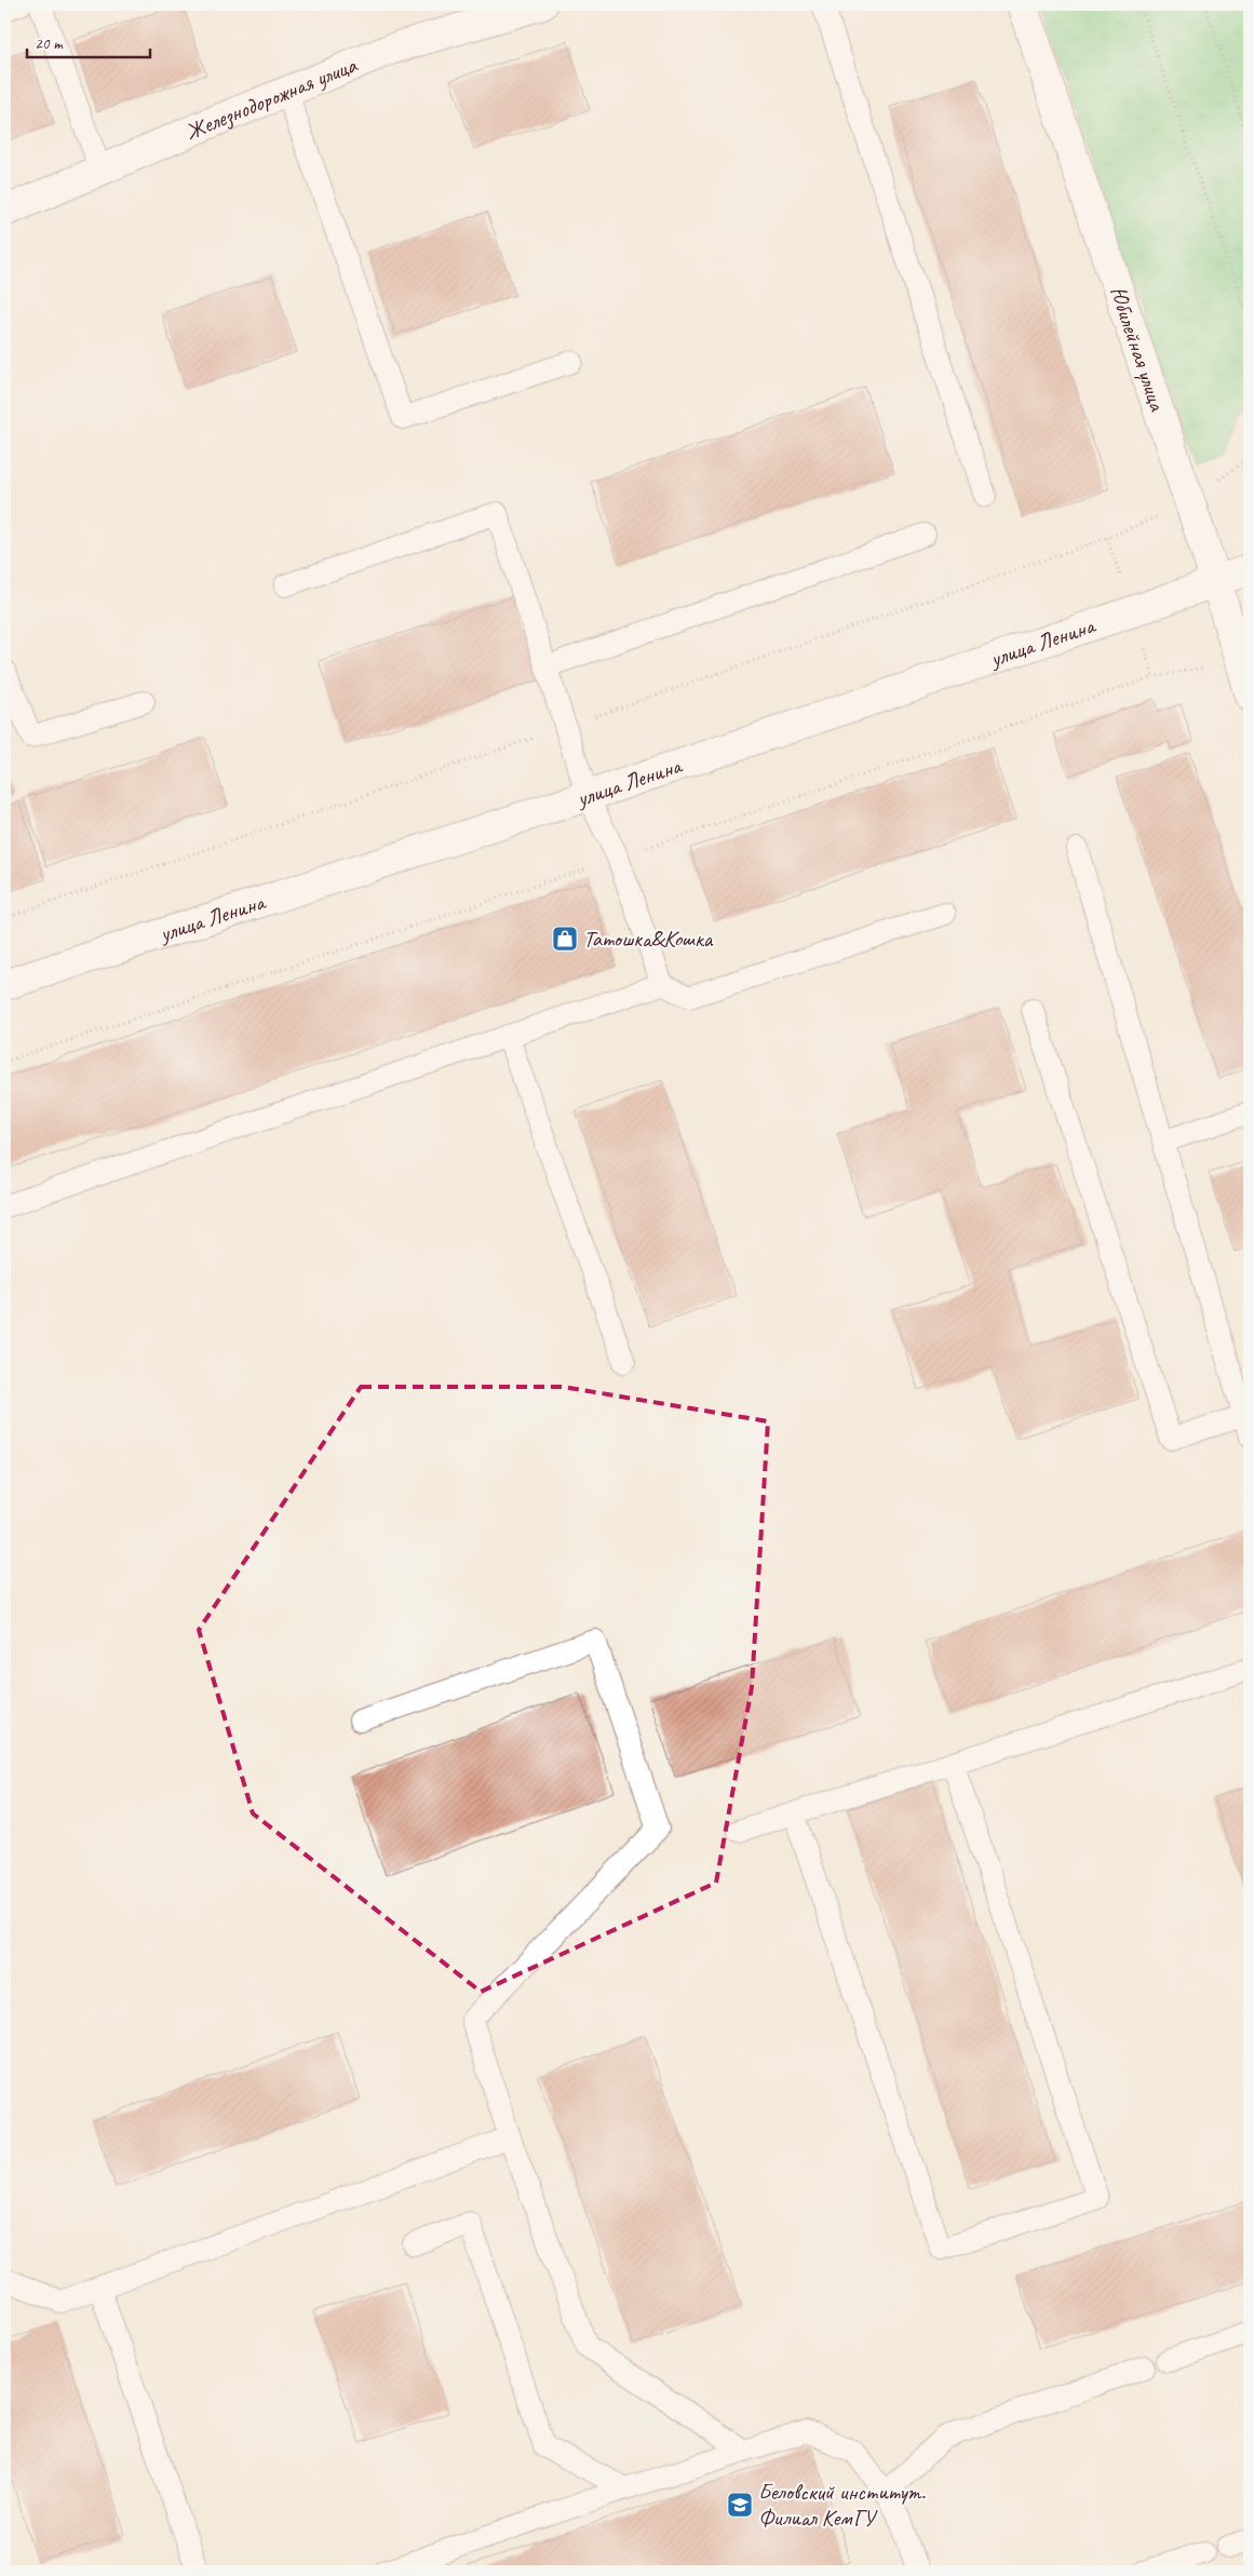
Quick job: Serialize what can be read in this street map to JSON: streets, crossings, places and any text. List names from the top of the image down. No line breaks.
{"streets":{"street":["Железнодорожная улица","Юбилейная улица","улица Ленина"]},"crossings":[["Юбилейная улица","улица Ленина"]],"places":{"shop":["Татошка&Кошка"],"school or university":["Беловский институт. Филиал КемГУ"]},"scale_bar":"20 m"}
